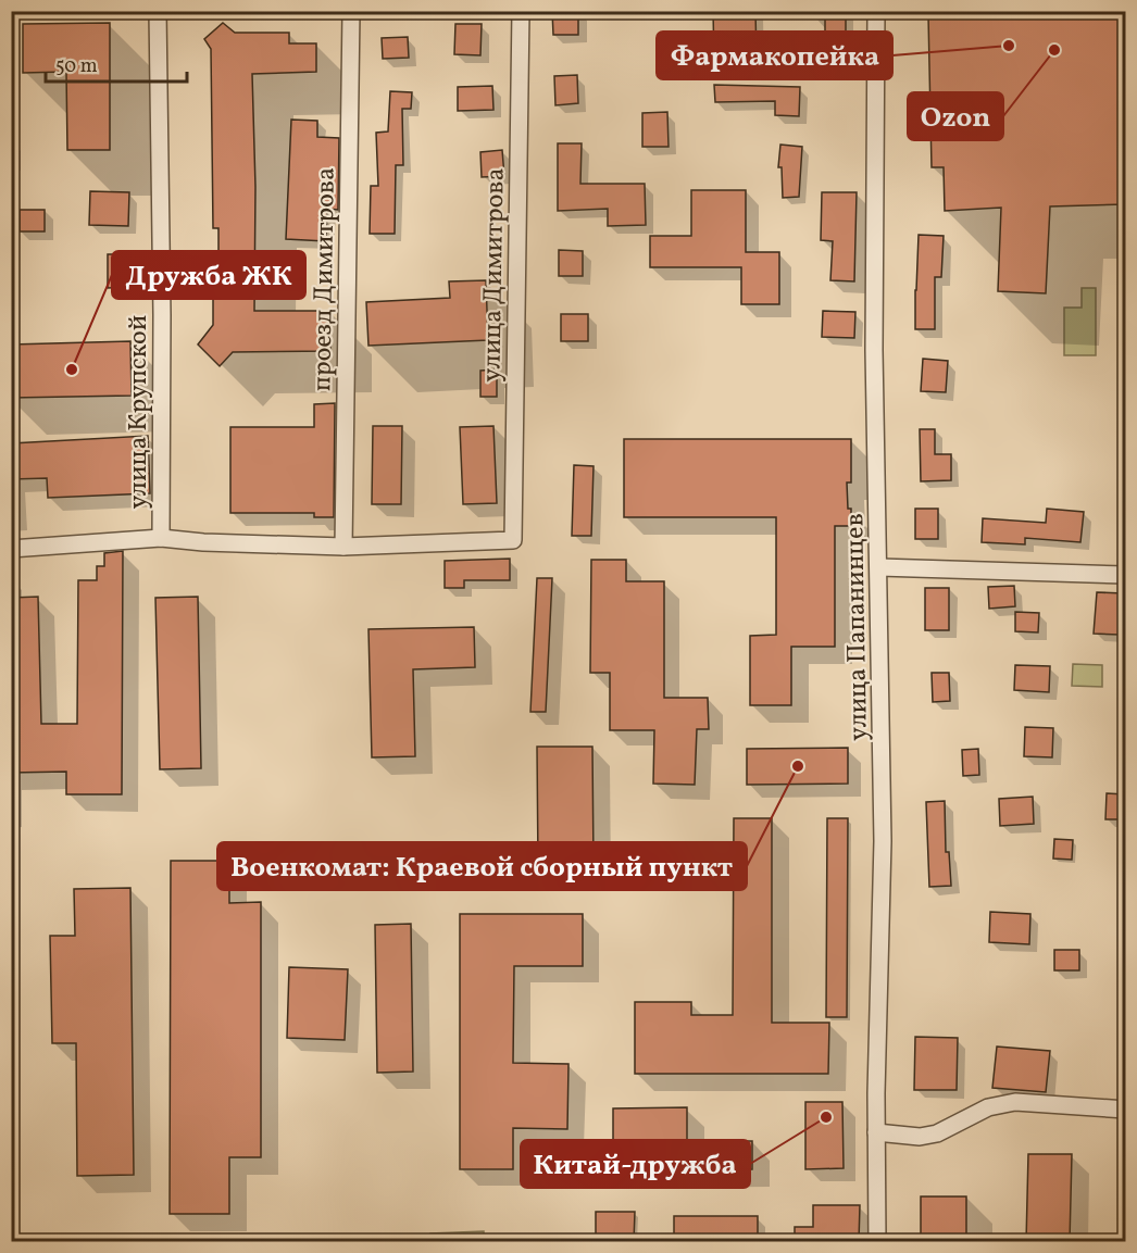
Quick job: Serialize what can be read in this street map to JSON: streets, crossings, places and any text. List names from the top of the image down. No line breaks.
{"streets":{"street":["улица Димитрова","проезд Димитрова","улица Крупской","улица Папанинцев"]},"crossings":[["улица Димитрова","проезд Димитрова"]],"places":["Фармакопейка","Ozon","Дружба ЖК","Военкомат: Краевой сборный пункт","Китай-дружба"],"scale_bar":"50 m"}
